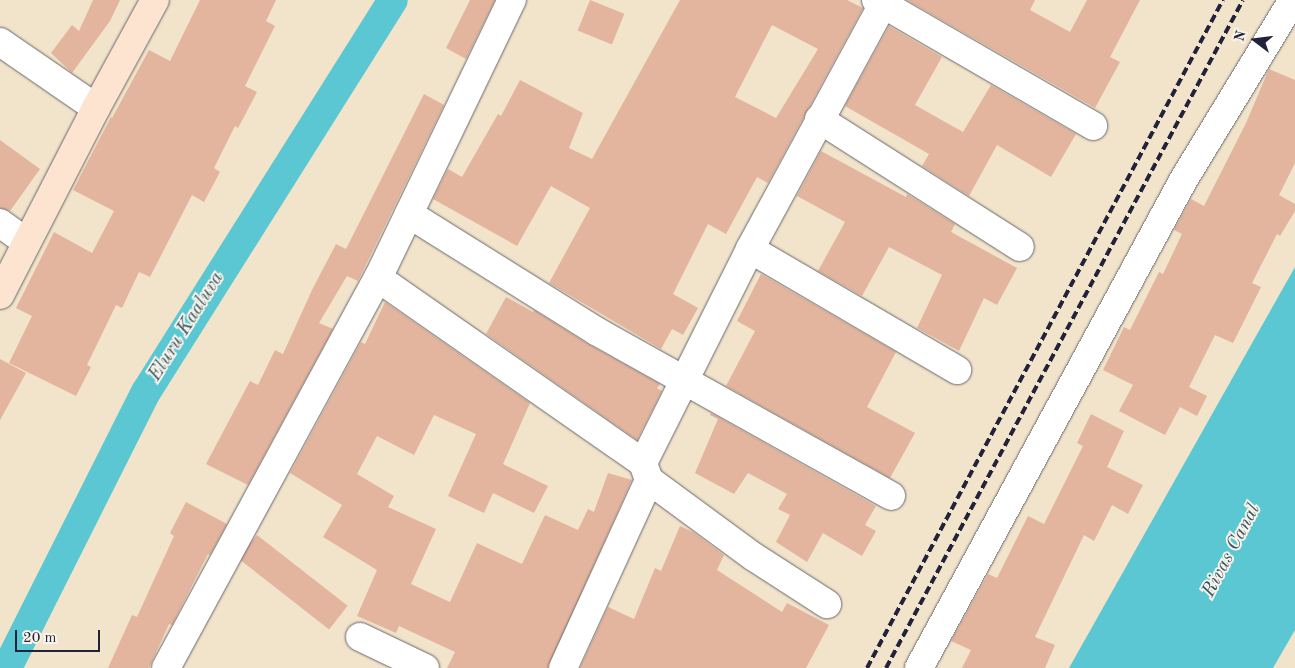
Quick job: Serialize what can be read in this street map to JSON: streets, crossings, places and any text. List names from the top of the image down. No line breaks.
{"water":["Eluru Kaaluva","Rivas Canal"],"scale_bar":"20 m","north":"left"}
